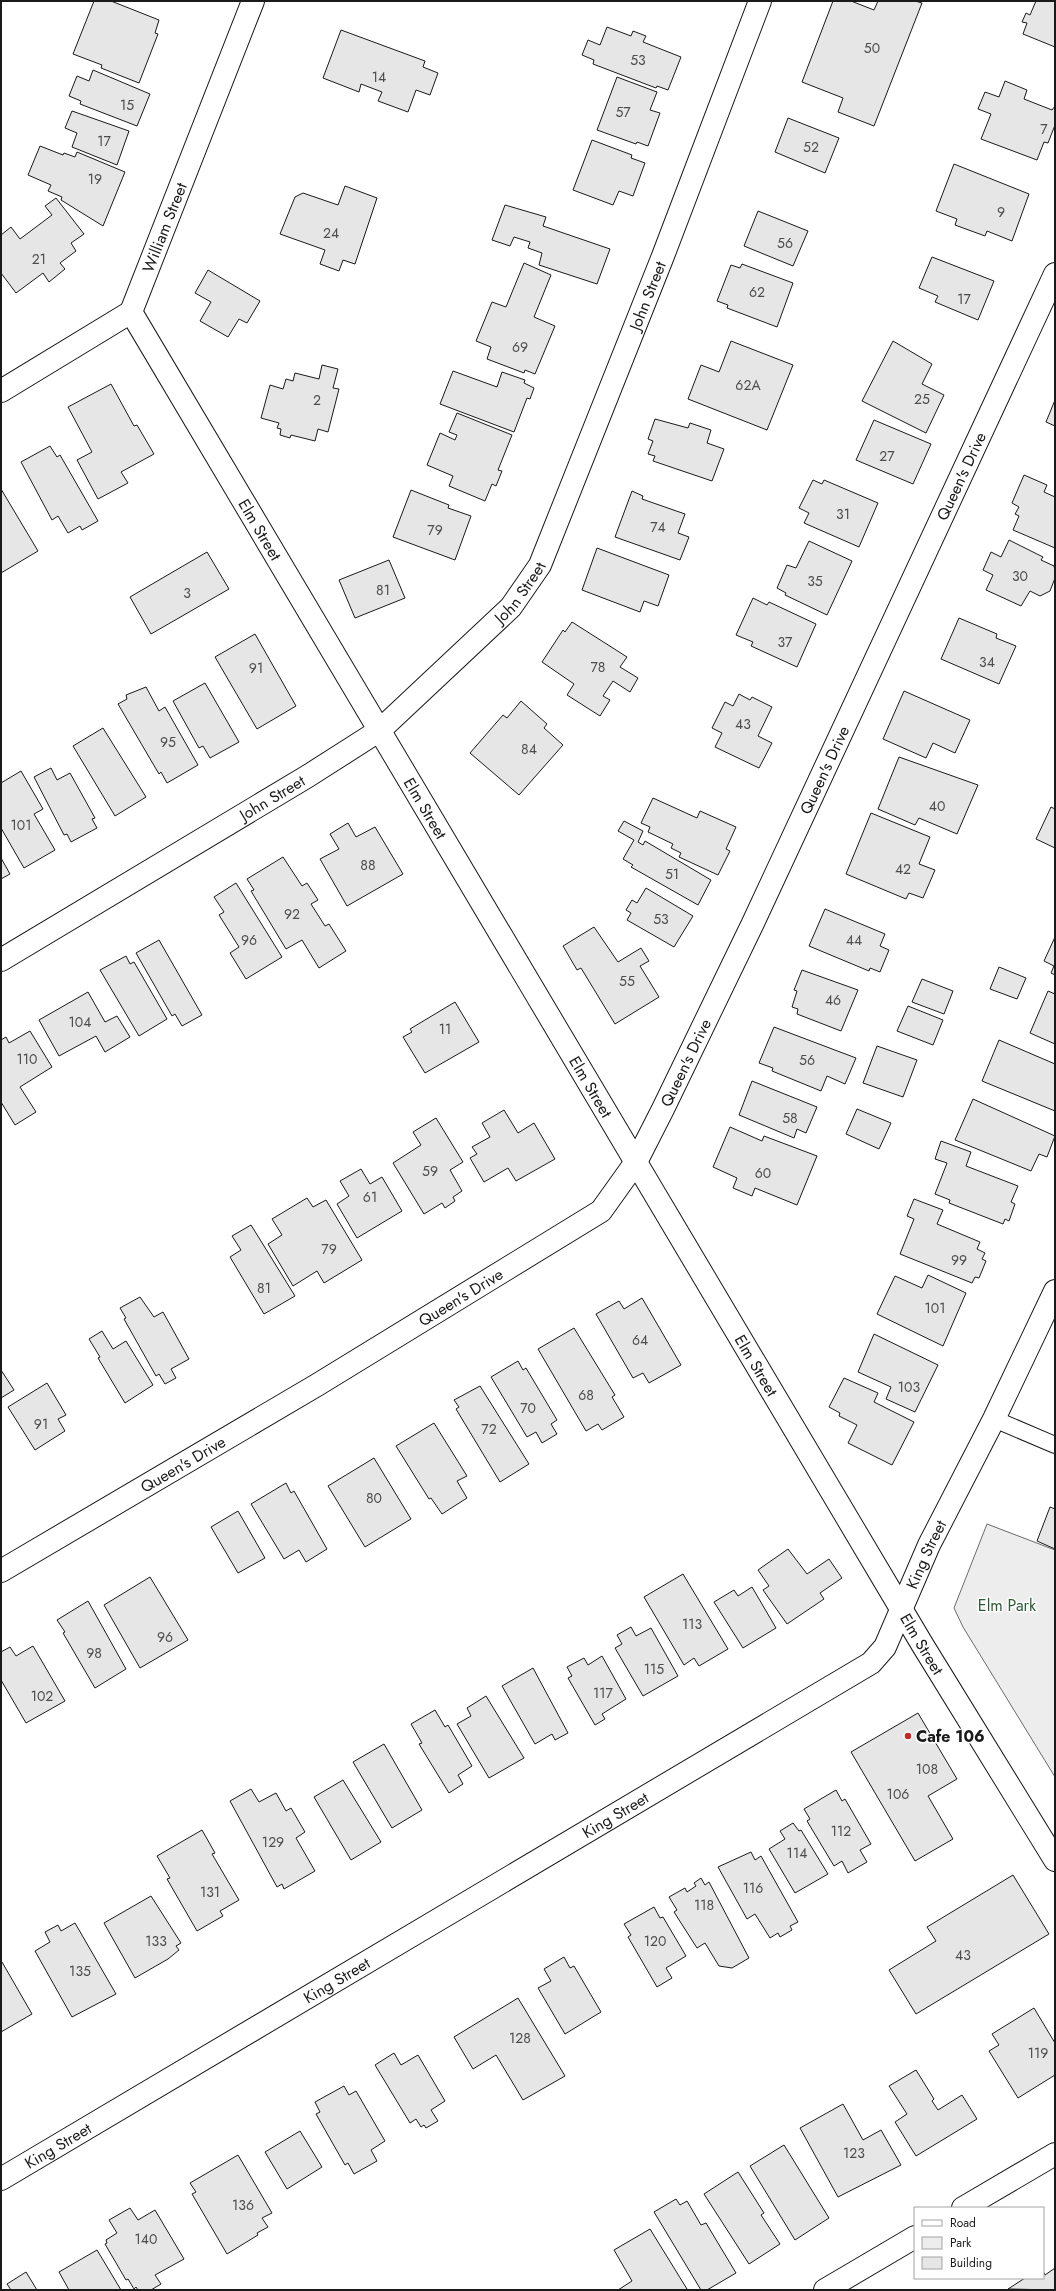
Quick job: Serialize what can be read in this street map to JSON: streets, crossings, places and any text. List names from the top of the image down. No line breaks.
{"streets":{"street":["William Street","John Street","Queen's Drive","Elm Street","King Street"]},"crossings":[["William Street","Elm Street"],["John Street","Elm Street"],["Queen's Drive","Elm Street"],["Elm Street","King Street"]],"parks":["Elm Park"],"places":["Cafe 106"],"house_numbers":["50","53","14","15","57","7","17","52","19","9","24","56","21","62","17","69","62A","25","2","27","31","74","79","30","35","81","3","37","34","78","91","43","95","84","40","101","88","42","51","92","53","96","44","55","46","104","11","110","56","58","59","60","61","79","99","81","101","64","103","68","70","91","72","80","113","96","98","115","117","102","108","106","112","129","114","116","131","118","133","120","43","135","128","119","123","136","140"],"legend":["Road","Park","Building"]}
